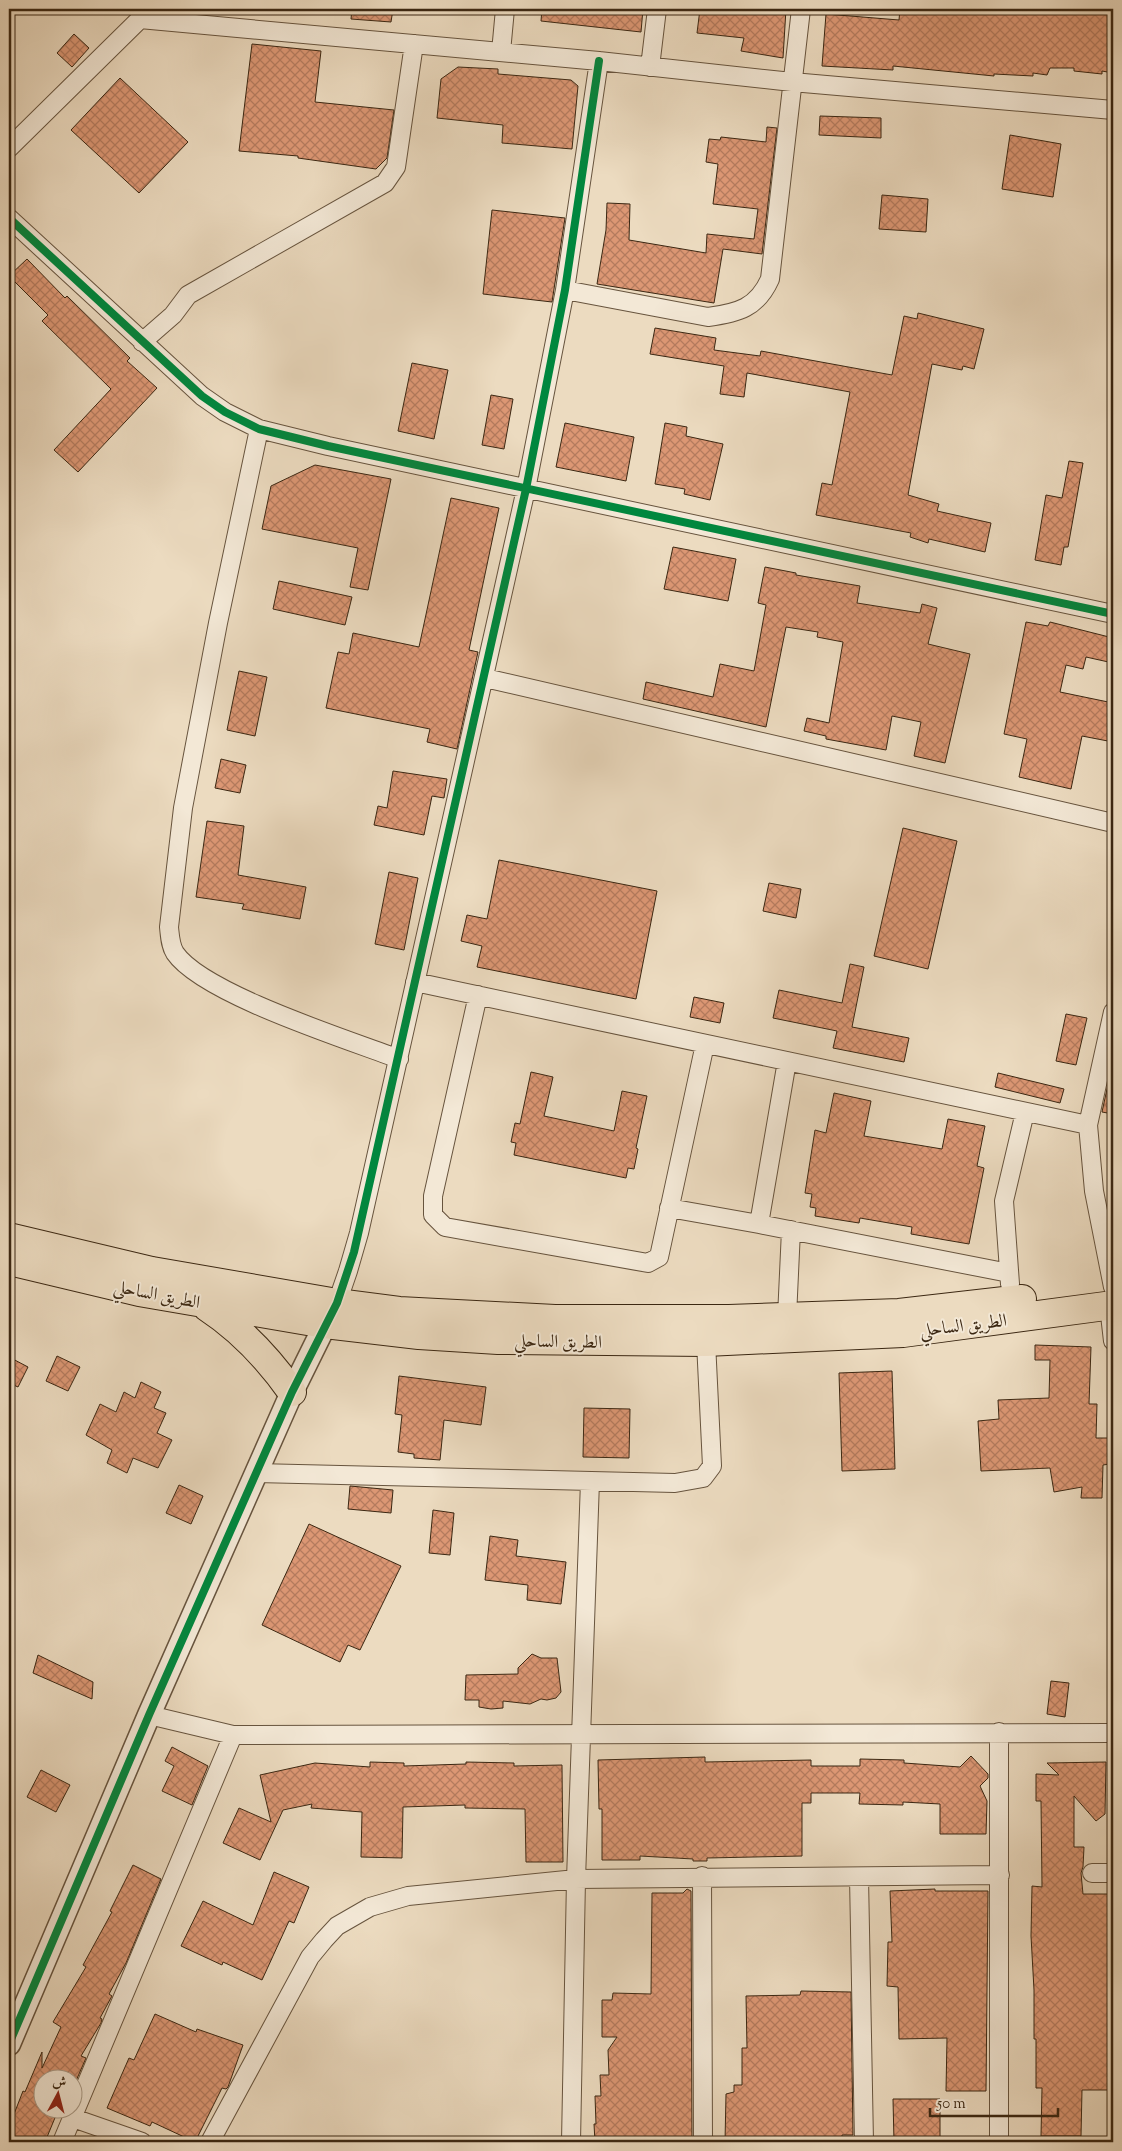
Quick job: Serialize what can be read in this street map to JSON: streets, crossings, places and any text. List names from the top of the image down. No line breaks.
{"streets":{"highway":["الطريق الساحلي"]},"scale_bar":"50 m","north":"top"}
